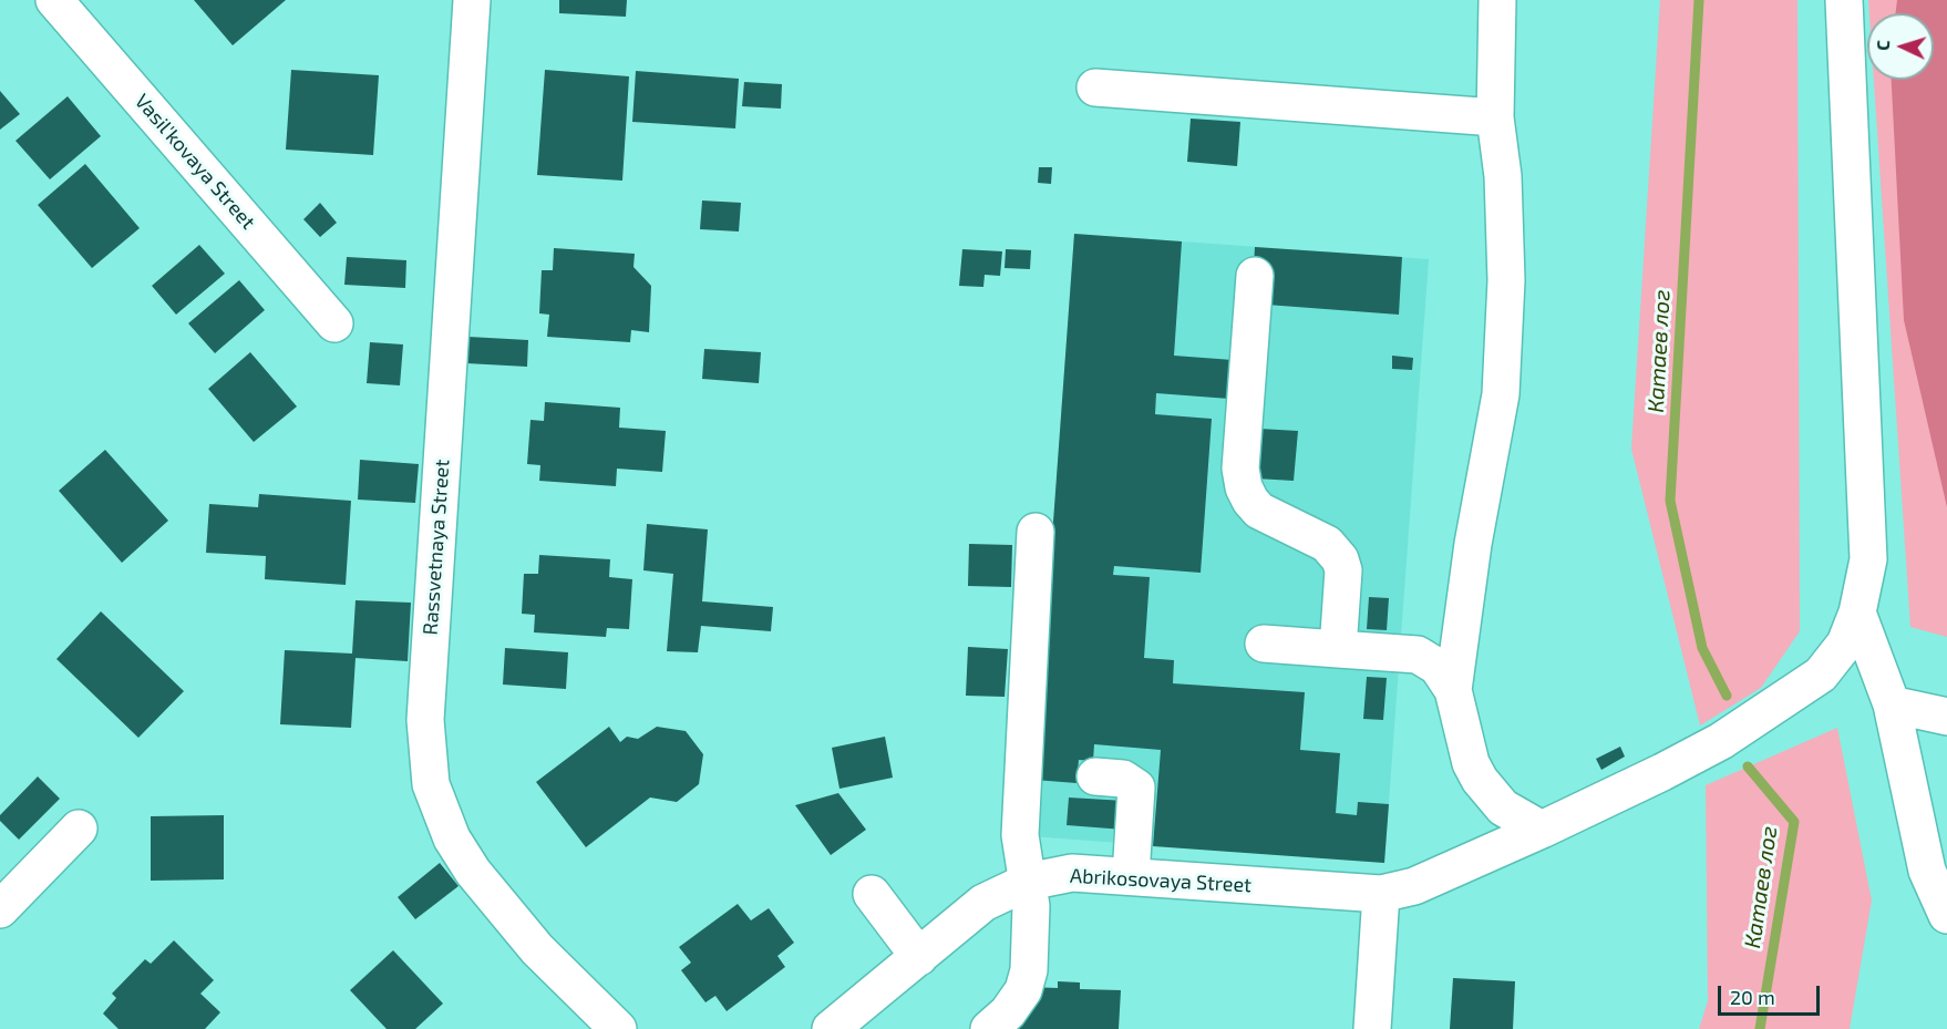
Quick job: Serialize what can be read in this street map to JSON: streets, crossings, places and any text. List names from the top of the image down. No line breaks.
{"streets":{"street":["Vasil'kovaya Street","Rassvetnaya Street","Abrikosovaya Street"]},"water":["Катаев лог"],"scale_bar":"20 m","north":"left"}
